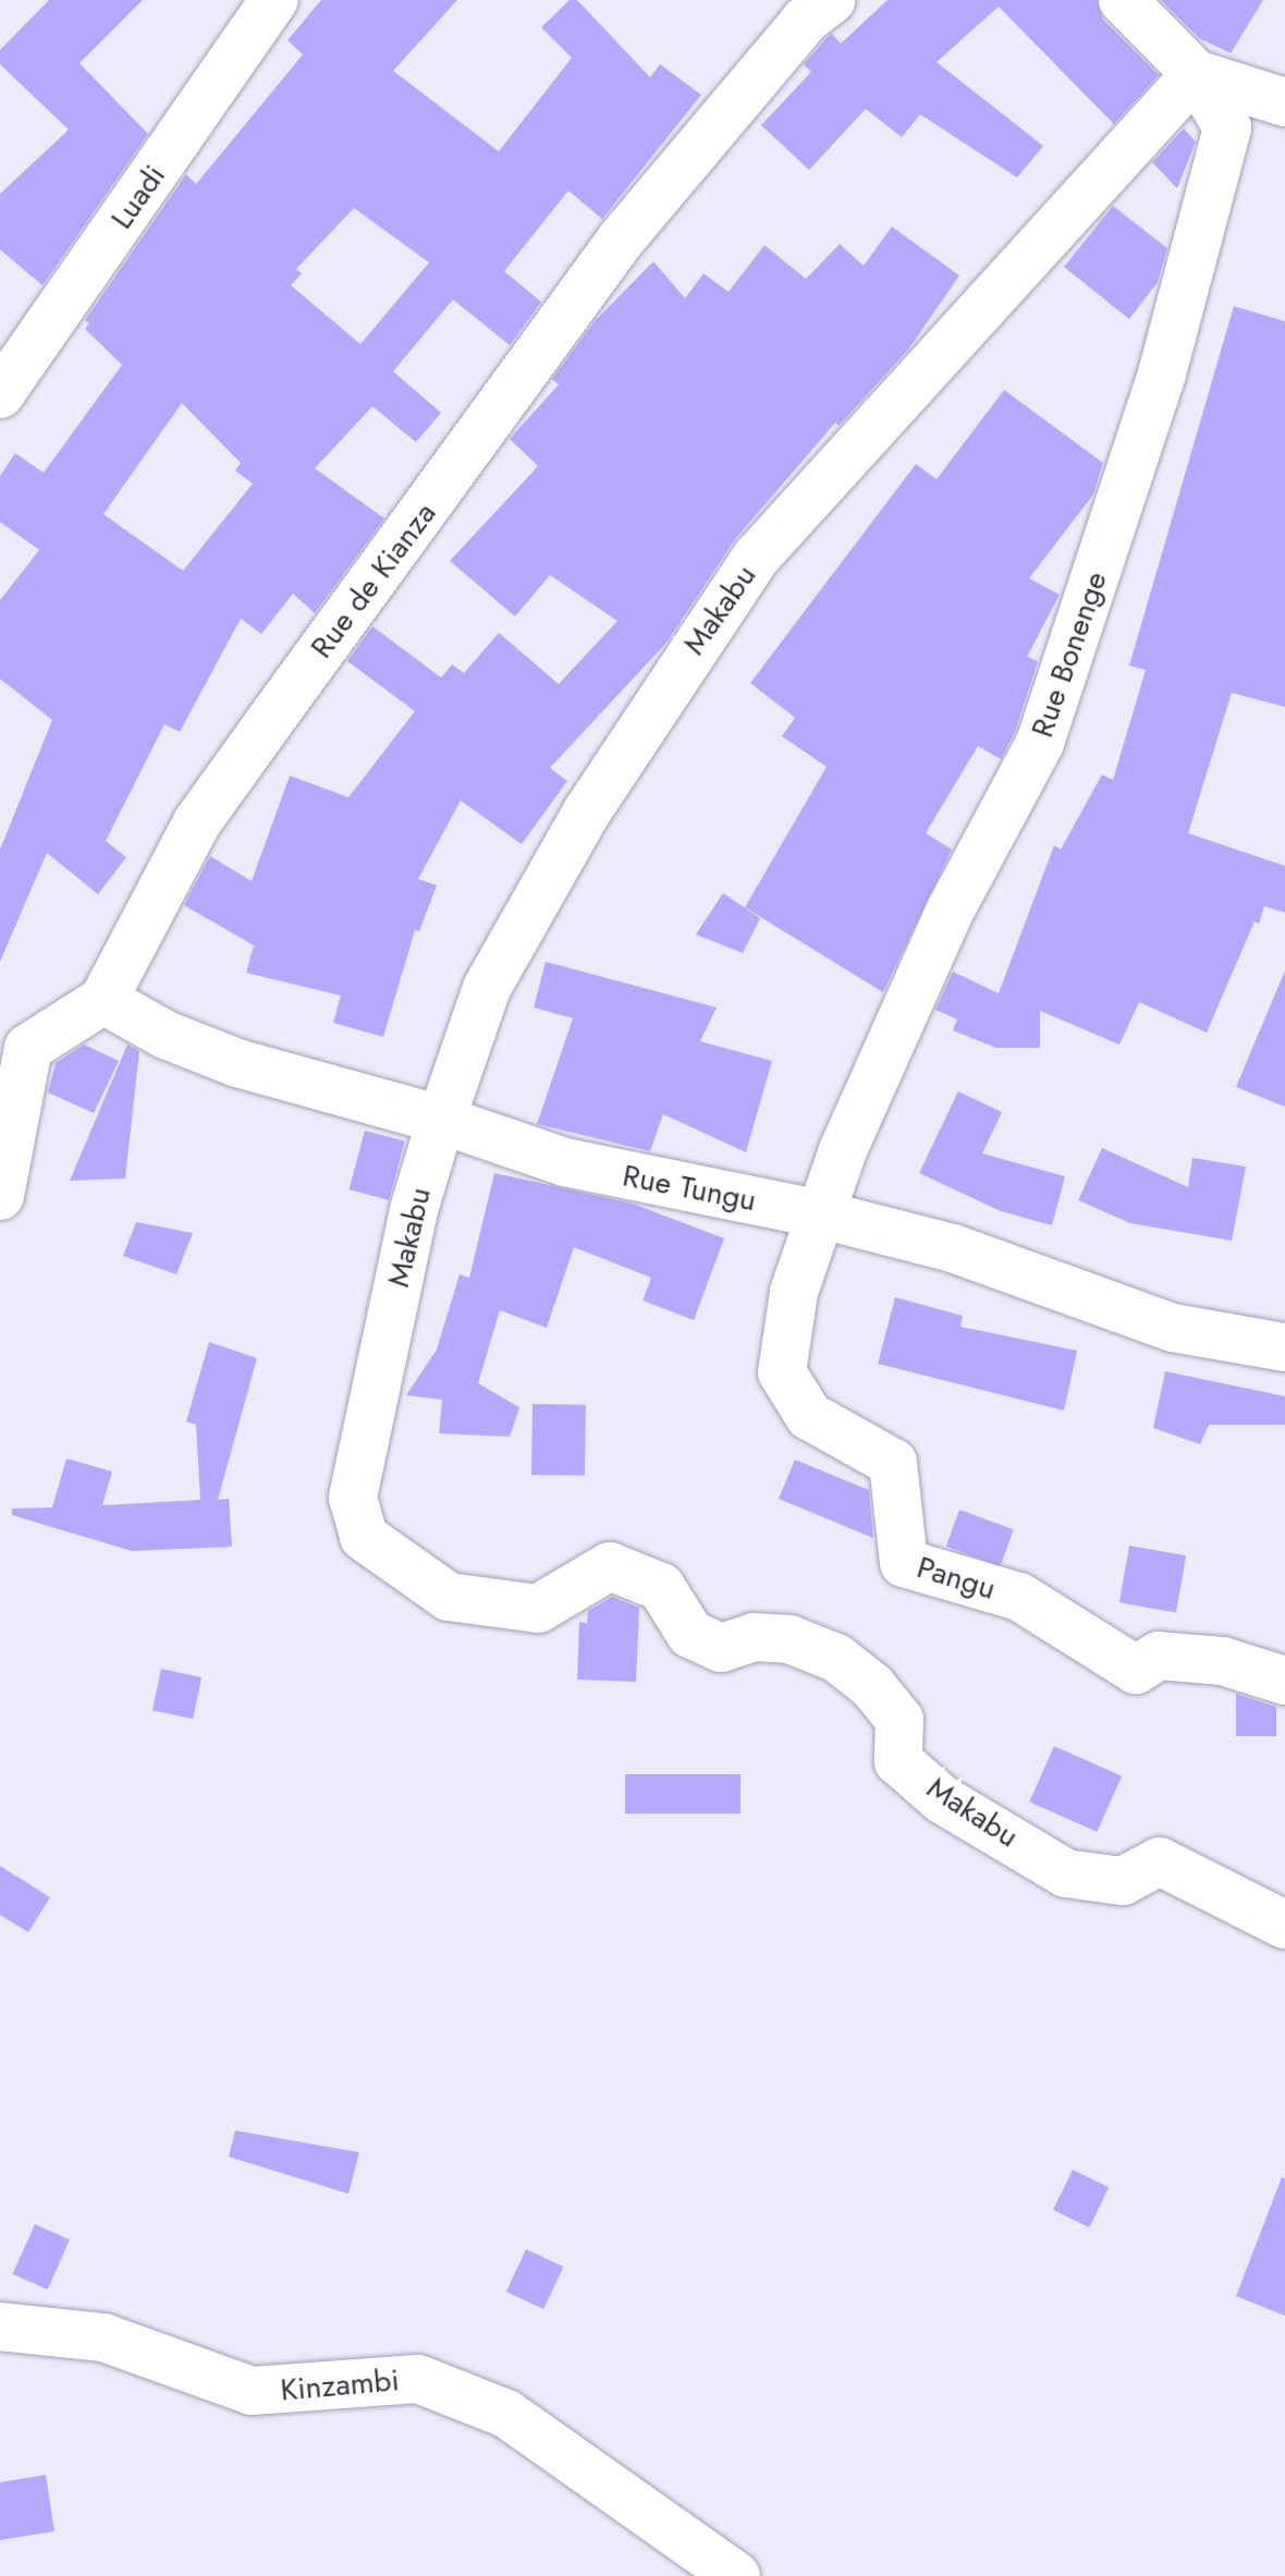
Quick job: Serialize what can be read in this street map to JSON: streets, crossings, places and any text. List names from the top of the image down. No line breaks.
{"streets":{"street":["Luadi","Rue de Kianza","Makabu","Rue Bonenge","Rue Tungu","Pangu","Kinzambi"]},"crossings":[["Rue de Kianza","Rue Tungu"],["Makabu","Rue Bonenge"],["Makabu","Rue Tungu"],["Rue Bonenge","Rue Tungu"],["Rue Bonenge","Pangu"],["Rue Tungu","Pangu"]]}
